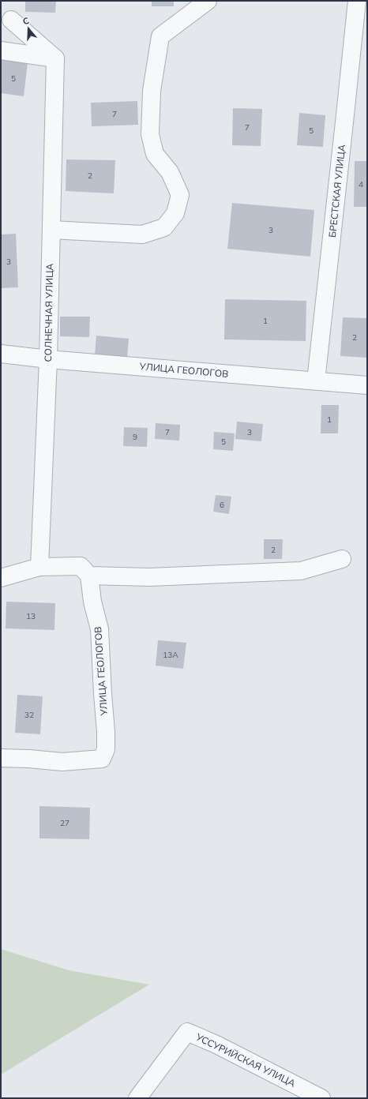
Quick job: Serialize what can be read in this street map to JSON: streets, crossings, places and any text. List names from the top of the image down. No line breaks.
{"streets":{"street":["БРЕСТСКАЯ УЛИЦА","СОЛНЕЧНАЯ УЛИЦА","УЛИЦА ГЕОЛОГОВ","УССУРИЙСКАЯ УЛИЦА"]},"crossings":[["БРЕСТСКАЯ УЛИЦА","УЛИЦА ГЕОЛОГОВ"],["СОЛНЕЧНАЯ УЛИЦА","УЛИЦА ГЕОЛОГОВ"]],"house_numbers":["5","7","7","5","2","4","3","3","1","2","1","7","3","9","5","6","2","13","13А","32","27"],"north":"top"}
